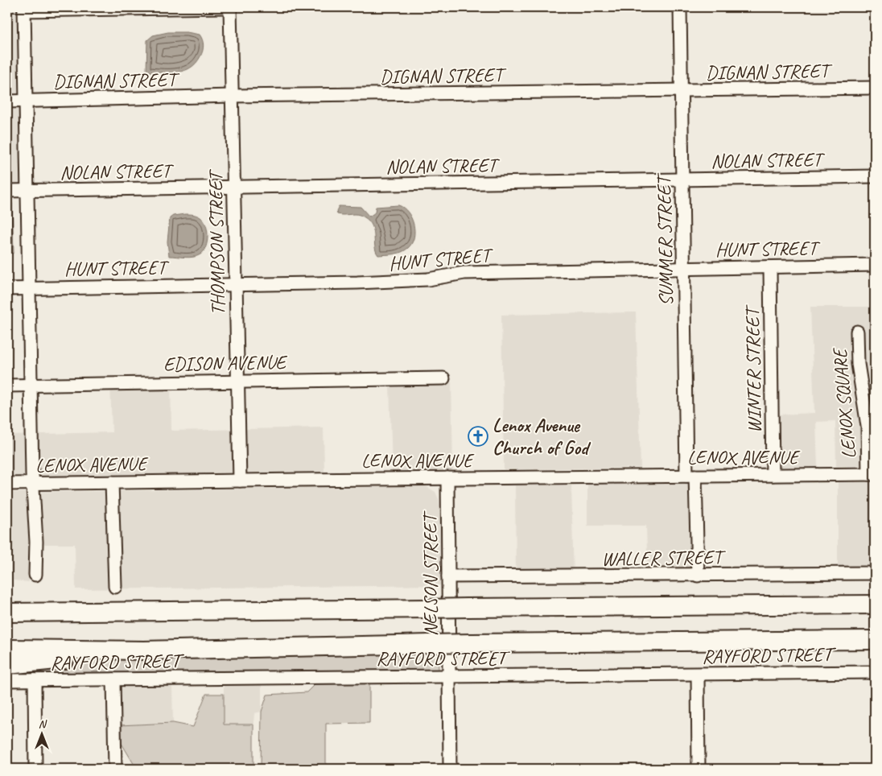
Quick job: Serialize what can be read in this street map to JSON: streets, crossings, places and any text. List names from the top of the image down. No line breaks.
{"streets":{"street":["DIGNAN STREET","NOLAN STREET","SUMMER STREET","THOMPSON STREET","HUNT STREET","EDISON AVENUE","WINTER STREET","LENOX SQUARE","LENOX AVENUE","WALLER STREET","NELSON STREET","RAYFORD STREET"]},"crossings":[["DIGNAN STREET","SUMMER STREET"],["DIGNAN STREET","THOMPSON STREET"],["NOLAN STREET","SUMMER STREET"],["NOLAN STREET","THOMPSON STREET"],["SUMMER STREET","HUNT STREET"],["SUMMER STREET","LENOX AVENUE"],["SUMMER STREET","WALLER STREET"],["THOMPSON STREET","HUNT STREET"],["THOMPSON STREET","EDISON AVENUE"],["THOMPSON STREET","LENOX AVENUE"],["HUNT STREET","WINTER STREET"],["WINTER STREET","LENOX AVENUE"],["LENOX SQUARE","LENOX AVENUE"],["LENOX AVENUE","NELSON STREET"],["WALLER STREET","NELSON STREET"],["NELSON STREET","RAYFORD STREET"]],"places":{"church":["Lenox Avenue Church of God"]},"north":"top"}
